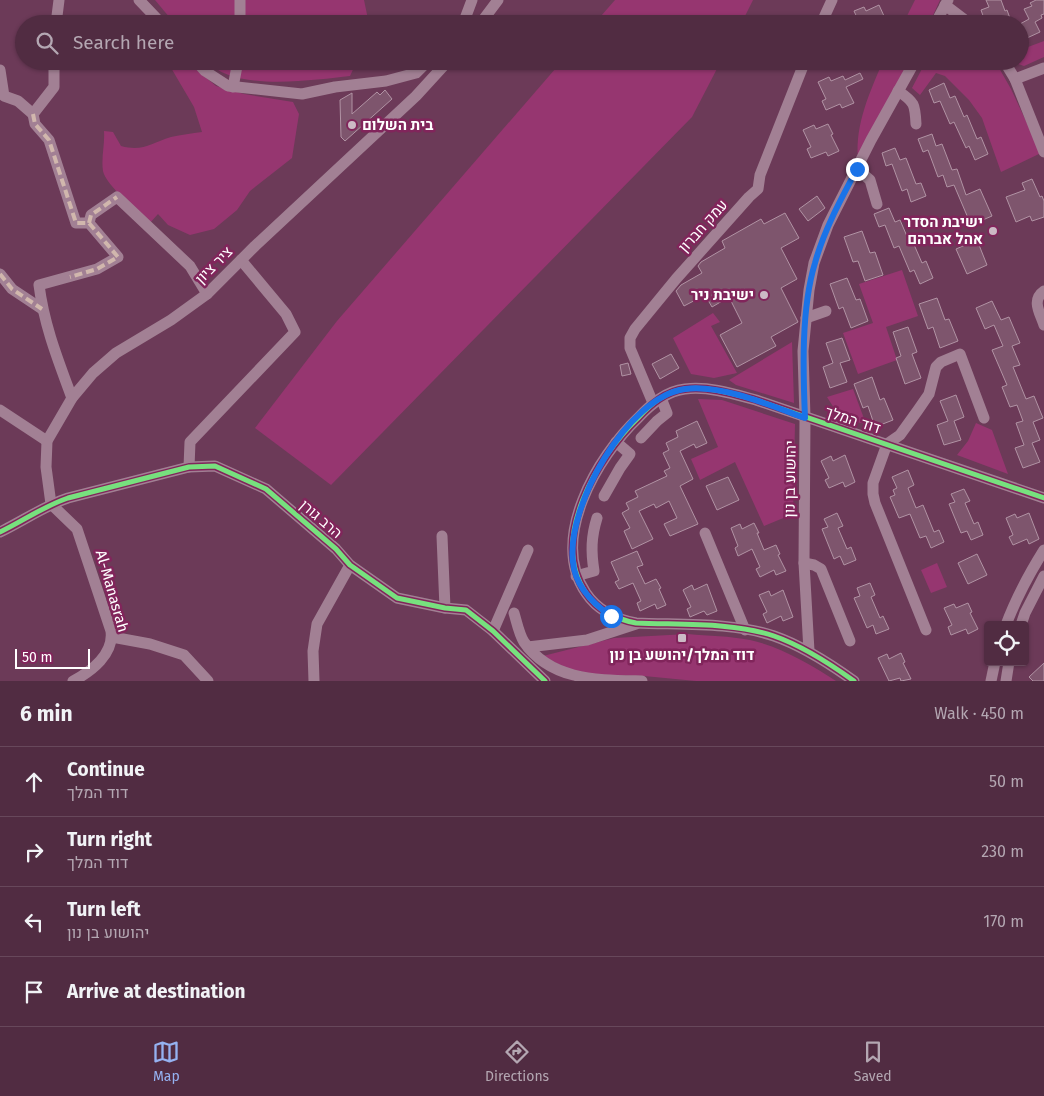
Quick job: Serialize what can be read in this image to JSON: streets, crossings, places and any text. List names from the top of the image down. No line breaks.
{"streets":{"street":["עמק חברון","ציר ציון","דוד המלך","יהושוע בן נון","הרב גורן","Al-Manasrah"]},"crossings":[["עמק חברון","דוד המלך"],["ציר ציון","הרב גורן"],["ציר ציון","Al-Manasrah"],["דוד המלך","יהושוע בן נון"],["הרב גורן","Al-Manasrah"]],"places":{"other":["בית השלום","ישיבת הסדר אהל אברהם","ישיבת ניר"],"transit":["דוד המלך/יהושע בן נון"]},"scale_bar":"50 m","page":{"search":"Search here","scale":"50 m","heading":["6 min","Walk · 450 m"],"list":[["Continue","דוד המלך","50 m"],["Turn right","דוד המלך","230 m"],["Turn left","יהושוע בן נון","170 m"],"Arrive at destination"],"nav":["Map","Directions","Saved"]}}
